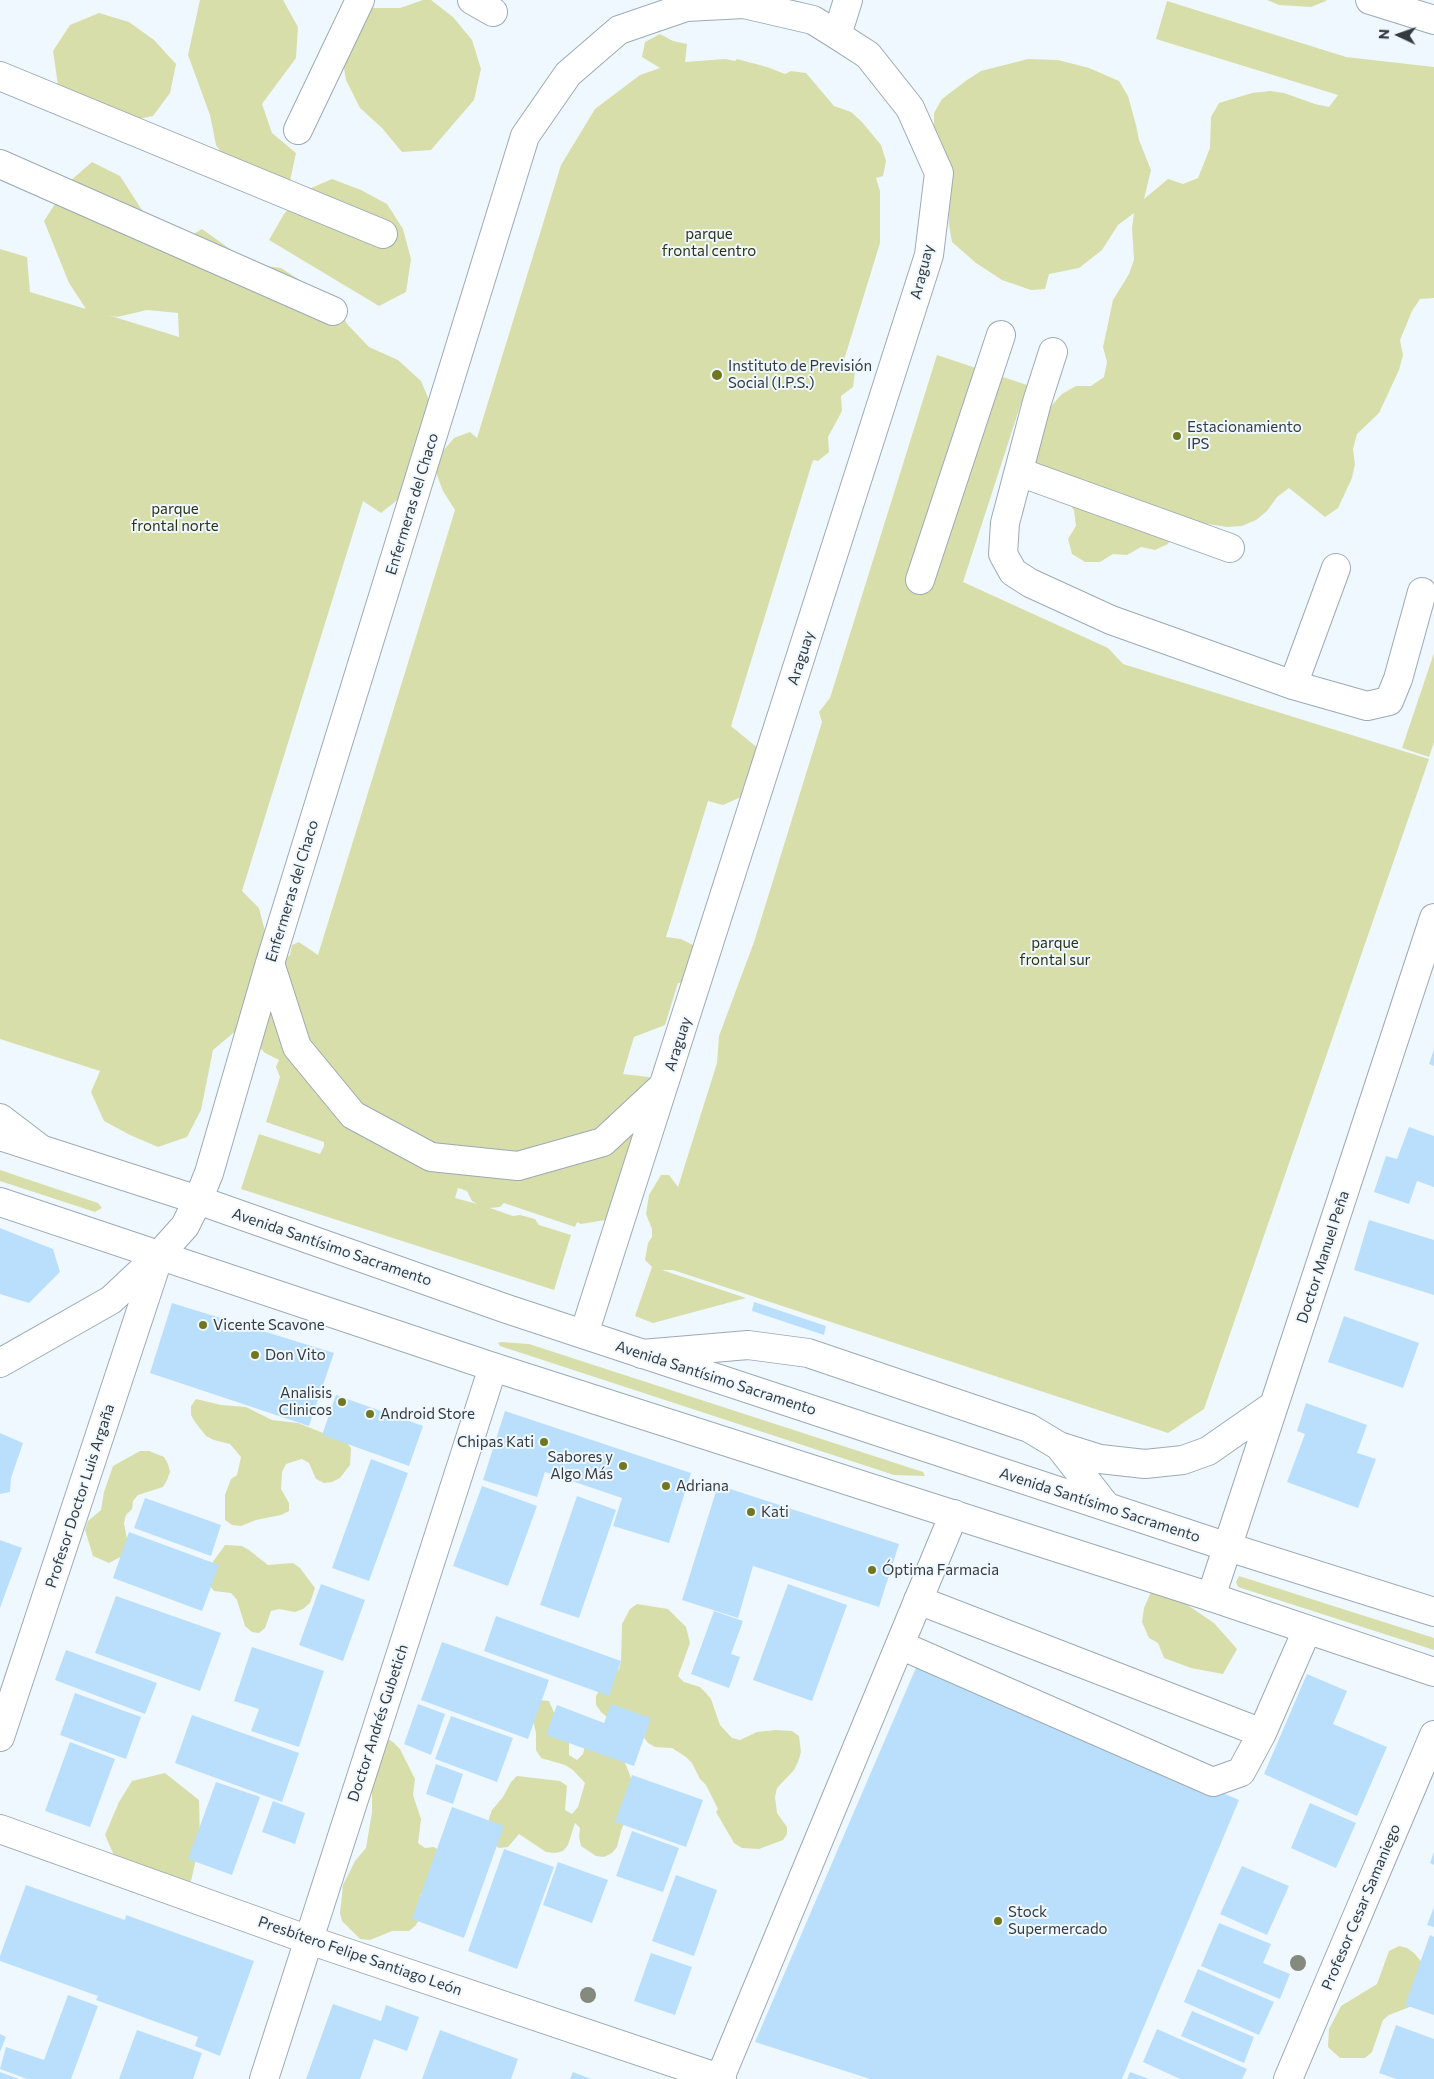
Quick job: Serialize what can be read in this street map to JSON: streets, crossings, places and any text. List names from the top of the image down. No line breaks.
{"streets":{"street":["Araguay","Enfermeras del Chaco","Avenida Santísimo Sacramento","Doctor Manuel Peña","Profesor Doctor Luis Argaña","Doctor Andrés Gubetich","Profesor Cesar Samaniego","Presbítero Felipe Santiago León"]},"crossings":[["Araguay","Enfermeras del Chaco"],["Araguay","Avenida Santísimo Sacramento"],["Enfermeras del Chaco","Avenida Santísimo Sacramento"],["Enfermeras del Chaco","Profesor Doctor Luis Argaña"],["Avenida Santísimo Sacramento","Doctor Manuel Peña"],["Doctor Andrés Gubetich","Presbítero Felipe Santiago León"]],"parks":["parque frontal centro","parque frontal norte","parque frontal sur"],"places":["Instituto de Previsión Social (I.P.S.)","Estacionamiento IPS","Vicente Scavone","Don Vito","Analisis Clinicos","Android Store","Chipas Kati","Sabores y Algo Más","Adriana","Kati","Óptima Farmacia","Stock Supermercado"],"north":"left"}
